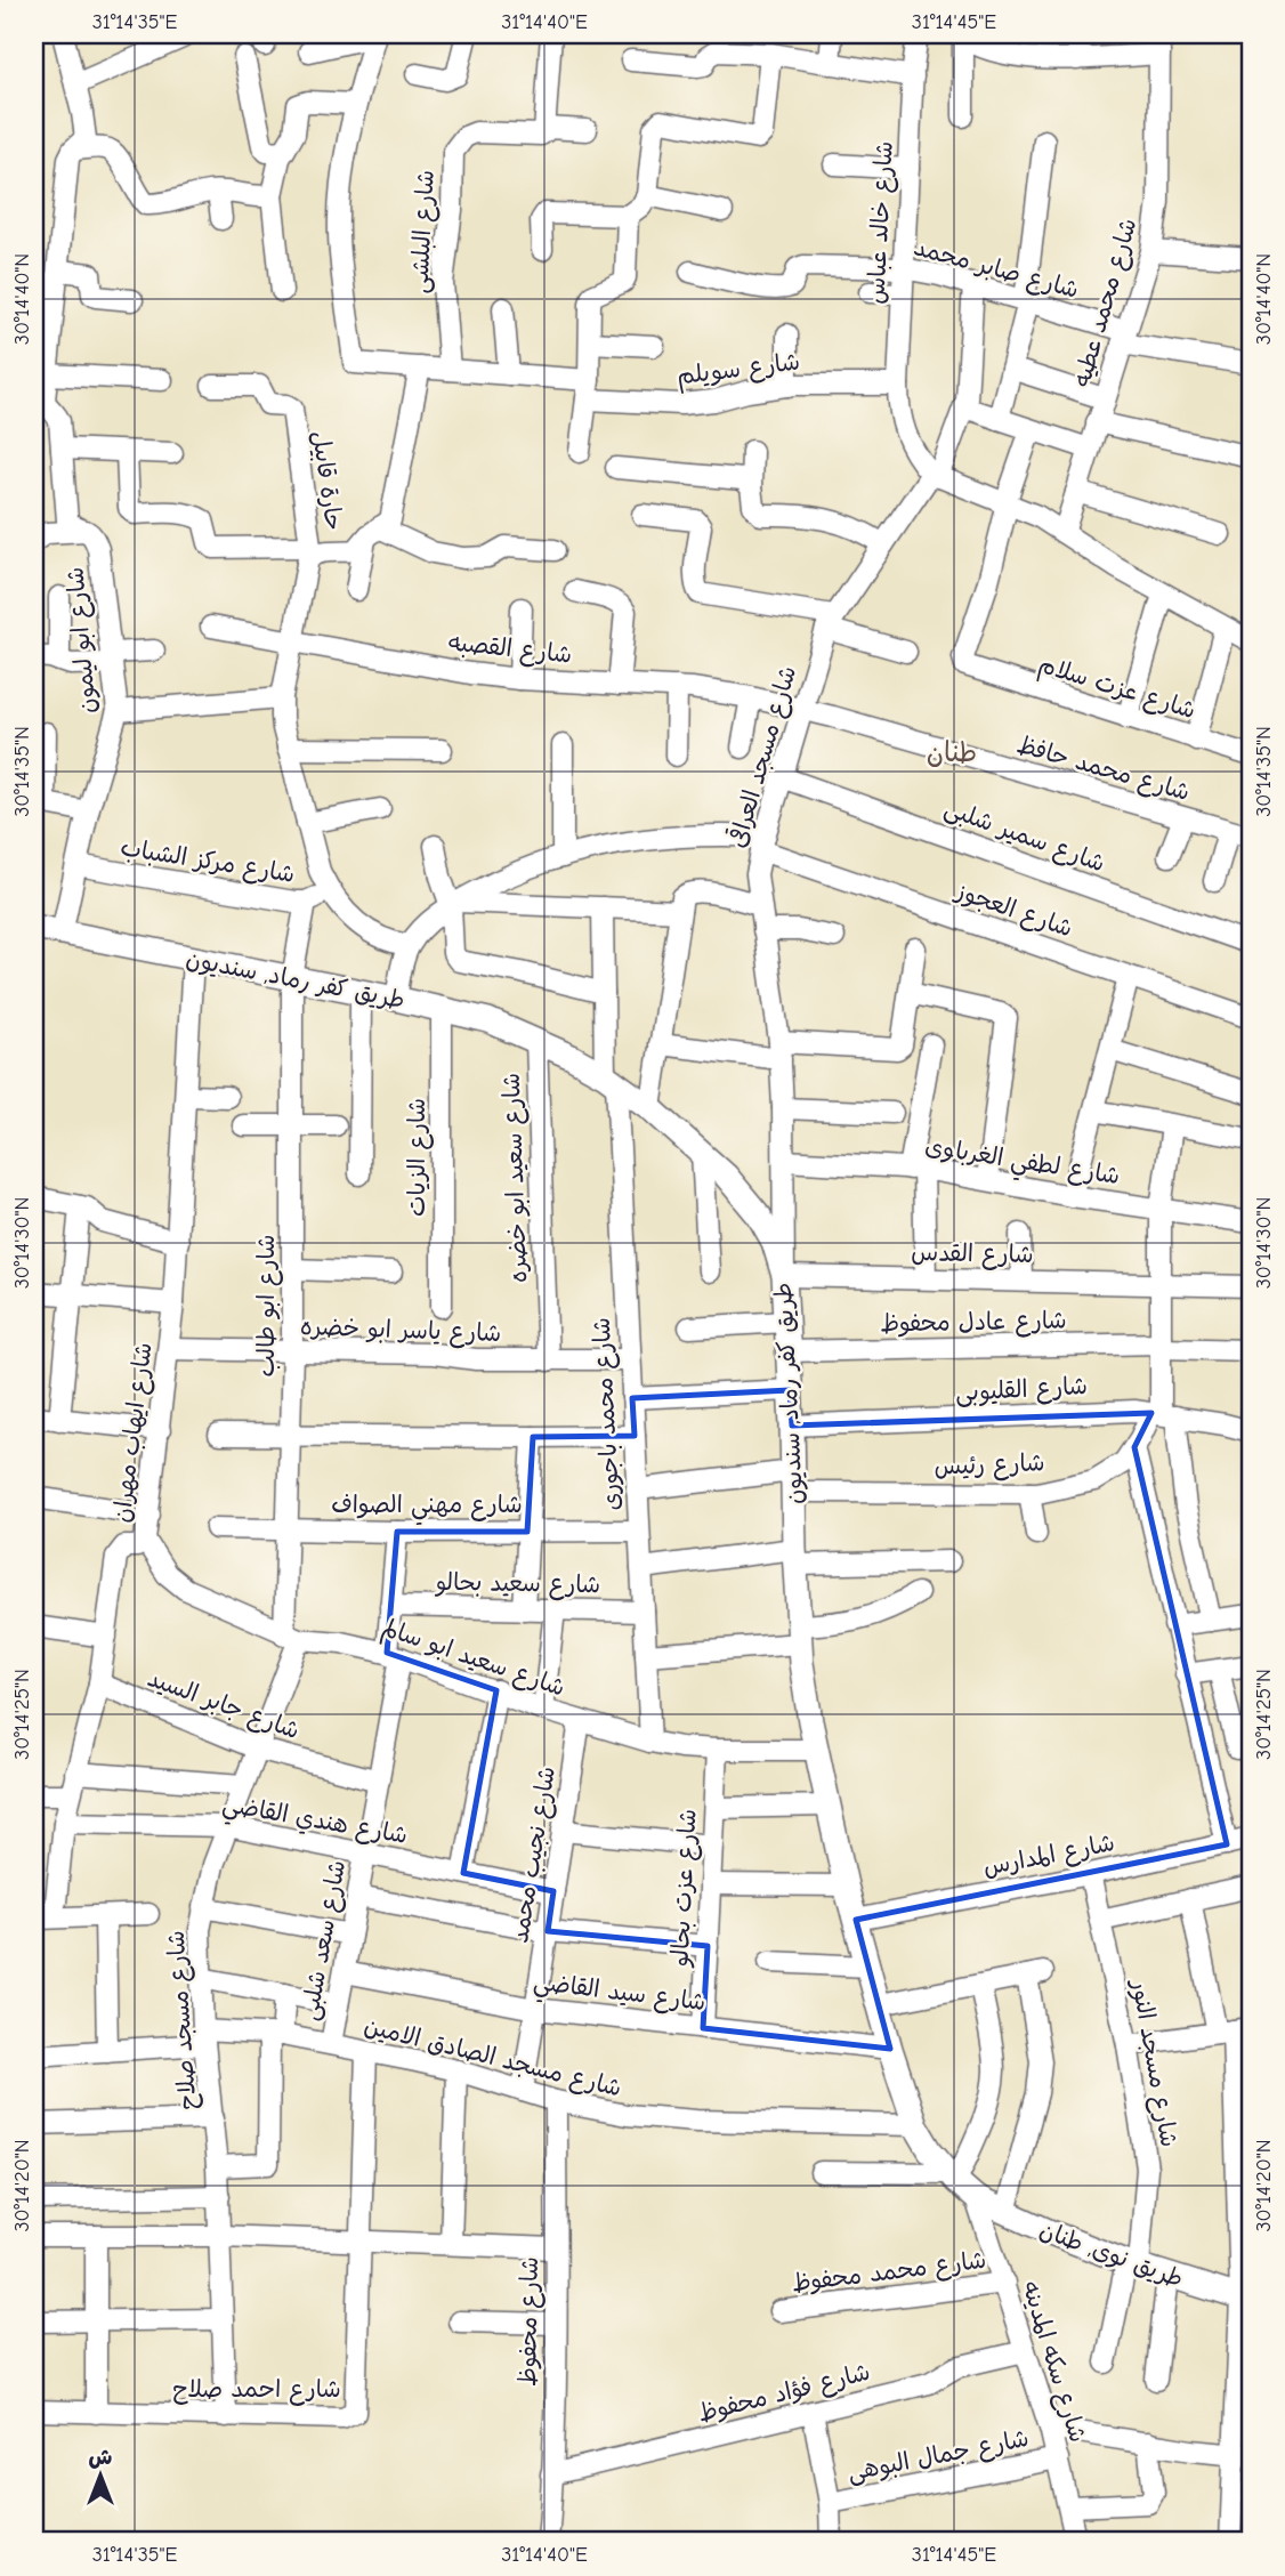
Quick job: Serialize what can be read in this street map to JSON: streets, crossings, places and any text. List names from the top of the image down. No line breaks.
{"streets":{"street":["شارع خالد عباس","شارع البلشى","شارع صابر محمد","شارع محمد عطيه","شارع سويلم","حارة قابيل","شارع ابو ليمون","شارع القصبه","شارع عزت سلام","شارع مسجد العراقى","شارع محمد حافظ","شارع سمير شلبى","شارع مركز الشباب","شارع العجوز","طريق كفر رماد, سنديون","شارع الزيات","شارع لطفي الغرباوى","شارع سعيد ابو خضره","شارع القدس","شارع ابو طالب","شارع عادل محفوظ","شارع ياسر ابو خضره","شارع القليوبى","شارع محمد باجورى","شارع ايهاب مهران","شارع رئيس","شارع مهني الصواف","شارع سعيد بحالو","شارع سعيد ابو سالم","شارع جابر السيد","شارع هندي القاضي","شارع نجيب محمد","شارع المدارس","شارع عزت بحالو","شارع سعد شلبى","شارع سيد القاضي","شارع مسجد صلاح","شارع مسجد الصادق الامين","شارع مسجد النور","طريق نوى, طنان","شارع محمد محفوظ","شارع محفوظ","شارع سكه المدينه","شارع احمد صلاح","شارع فؤاد محفوظ","شارع جمال البوهى"]},"crossings":[["شارع خالد عباس","شارع صابر محمد"],["شارع خالد عباس","شارع سويلم"],["شارع خالد عباس","شارع مسجد العراقى"],["شارع البلشى","شارع سويلم"],["شارع صابر محمد","شارع محمد عطيه"],["شارع صابر محمد","شارع مسجد العراقى"],["شارع ابو ليمون","شارع مركز الشباب"],["شارع ابو ليمون","طريق كفر رماد, سنديون"],["شارع القصبه","شارع مسجد العراقى"],["شارع القصبه","شارع محمد حافظ"],["شارع مسجد العراقى","شارع محمد حافظ"],["شارع مسجد العراقى","شارع سمير شلبى"],["شارع مسجد العراقى","شارع العجوز"],["شارع مسجد العراقى","طريق كفر رماد, سنديون"],["شارع مسجد العراقى","شارع لطفي الغرباوى"],["شارع مسجد العراقى","شارع القدس"],["شارع مركز الشباب","شارع ابو طالب"],["طريق كفر رماد, سنديون","شارع الزيات"],["طريق كفر رماد, سنديون","شارع سعيد ابو خضره"],["طريق كفر رماد, سنديون","شارع القدس"],["طريق كفر رماد, سنديون","شارع ابو طالب"],["طريق كفر رماد, سنديون","شارع عادل محفوظ"],["طريق كفر رماد, سنديون","شارع القليوبى"],["طريق كفر رماد, سنديون","شارع محمد باجورى"],["طريق كفر رماد, سنديون","شارع ايهاب مهران"],["طريق كفر رماد, سنديون","شارع رئيس"],["طريق كفر رماد, سنديون","شارع سعيد ابو سالم"],["طريق كفر رماد, سنديون","شارع المدارس"],["طريق كفر رماد, سنديون","شارع سيد القاضي"],["طريق كفر رماد, سنديون","شارع مسجد الصادق الامين"],["طريق كفر رماد, سنديون","طريق نوى, طنان"],["طريق كفر رماد, سنديون","شارع سكه المدينه"],["شارع سعيد ابو خضره","شارع ياسر ابو خضره"],["شارع ابو طالب","شارع ياسر ابو خضره"],["شارع ابو طالب","شارع مهني الصواف"],["شارع ابو طالب","شارع سعيد ابو سالم"],["شارع ابو طالب","شارع مسجد صلاح"],["شارع ياسر ابو خضره","شارع محمد باجورى"],["شارع ياسر ابو خضره","شارع ايهاب مهران"],["شارع القليوبى","شارع رئيس"],["شارع محمد باجورى","شارع رئيس"],["شارع محمد باجورى","شارع مهني الصواف"],["شارع محمد باجورى","شارع سعيد بحالو"],["شارع محمد باجورى","شارع سعيد ابو سالم"],["شارع ايهاب مهران","شارع سعيد ابو سالم"],["شارع ايهاب مهران","شارع جابر السيد"],["شارع ايهاب مهران","شارع هندي القاضي"],["شارع مهني الصواف","شارع سعد شلبى"],["شارع سعيد بحالو","شارع سعد شلبى"],["شارع سعيد ابو سالم","شارع نجيب محمد"],["شارع سعيد ابو سالم","شارع عزت بحالو"],["شارع سعيد ابو سالم","شارع سعد شلبى"],["شارع سعيد ابو سالم","شارع مسجد صلاح"],["شارع جابر السيد","شارع سعد شلبى"],["شارع جابر السيد","شارع مسجد صلاح"],["شارع هندي القاضي","شارع نجيب محمد"],["شارع هندي القاضي","شارع سعد شلبى"],["شارع هندي القاضي","شارع مسجد صلاح"],["شارع نجيب محمد","شارع سيد القاضي"],["شارع نجيب محمد","شارع مسجد الصادق الامين"],["شارع المدارس","شارع مسجد النور"],["شارع عزت بحالو","شارع سيد القاضي"],["شارع سعد شلبى","شارع سيد القاضي"],["شارع سعد شلبى","شارع مسجد الصادق الامين"],["شارع مسجد صلاح","شارع مسجد الصادق الامين"],["شارع مسجد صلاح","شارع احمد صلاح"],["شارع مسجد الصادق الامين","شارع محفوظ"],["شارع مسجد الصادق الامين","شارع احمد صلاح"],["شارع مسجد النور","طريق نوى, طنان"],["طريق نوى, طنان","شارع سكه المدينه"],["شارع محمد محفوظ","شارع سكه المدينه"],["شارع محفوظ","شارع فؤاد محفوظ"],["شارع سكه المدينه","شارع فؤاد محفوظ"],["شارع سكه المدينه","شارع جمال البوهى"]],"districts":["طنان"],"north":"top","coordinates":["31°14'35\"E","31°14'40\"E","31°14'45\"E","30°14'40\"N","30°14'35\"N","30°14'30\"N","30°14'25\"N","30°14'20\"N"]}
